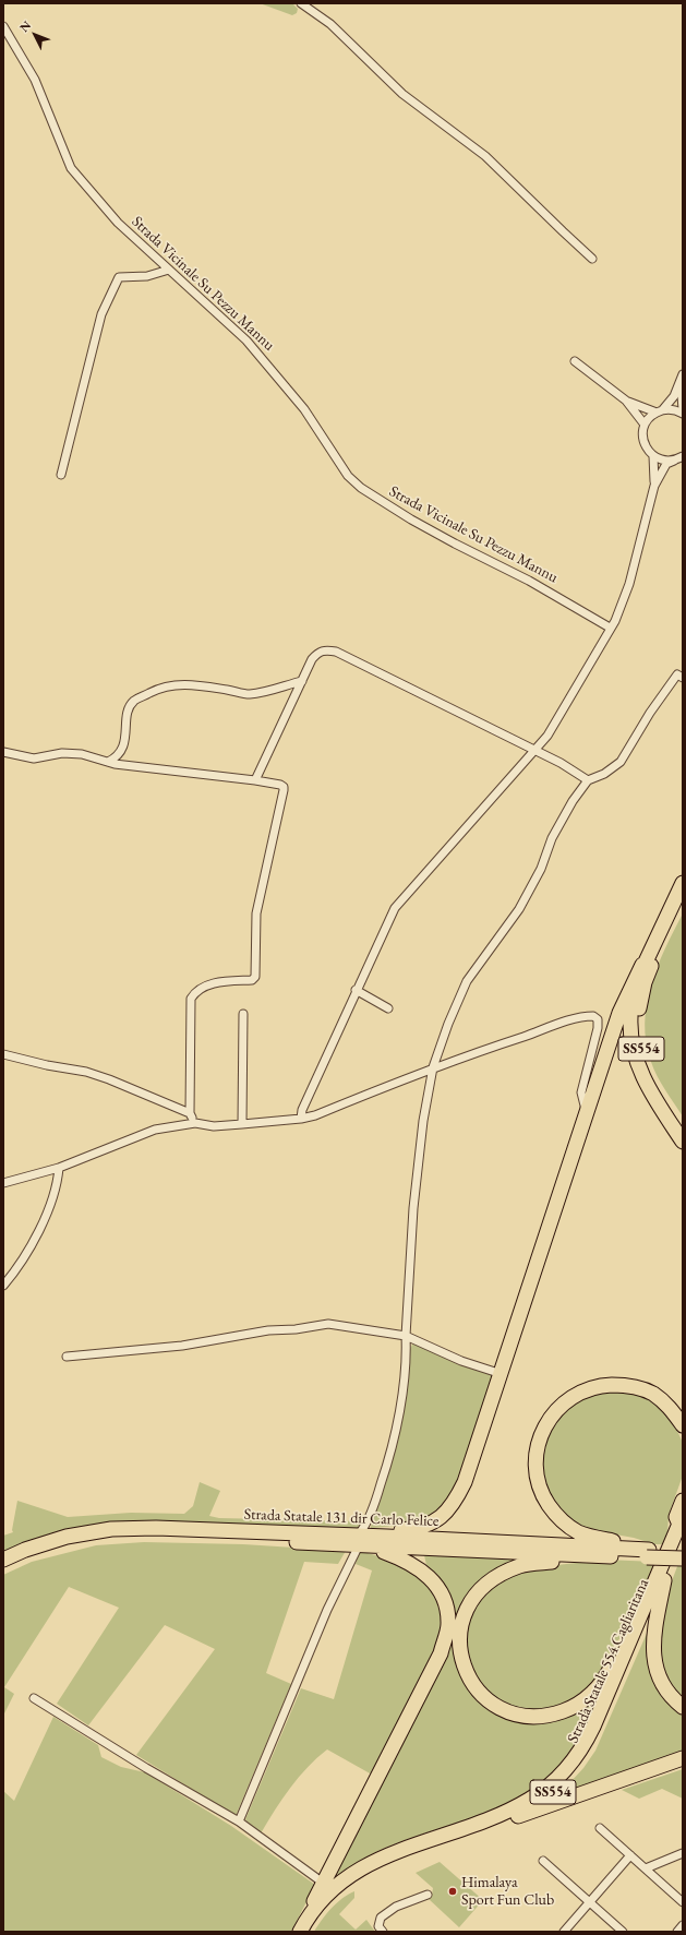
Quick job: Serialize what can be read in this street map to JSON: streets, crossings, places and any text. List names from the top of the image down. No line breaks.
{"streets":{"highway":["SS554","Strada Statale 131 dir Carlo Felice","Strada Statale 554 Cagliaritana"],"street":["Strada Vicinale Su Pezzu Mannu"]},"crossings":[["SS554","Strada Statale 554 Cagliaritana"]],"places":["Himalaya Sport Fun Club"],"north":"top left"}
